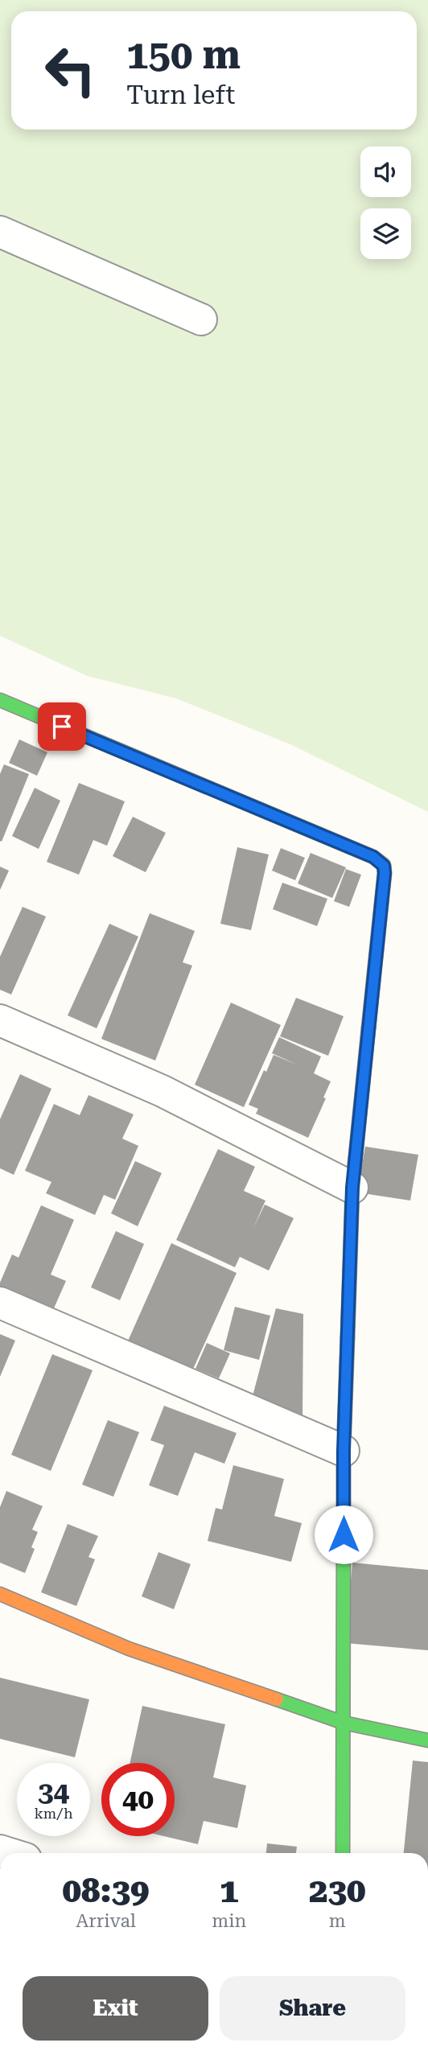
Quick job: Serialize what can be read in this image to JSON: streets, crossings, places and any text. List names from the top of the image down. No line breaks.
{"page":{"turn":["150 m","Turn left"],"speed":"34 km/h","limit":"40","eta":["08:39","Arrival","1","min","230","m"],"buttons":["Exit","Share"]}}
